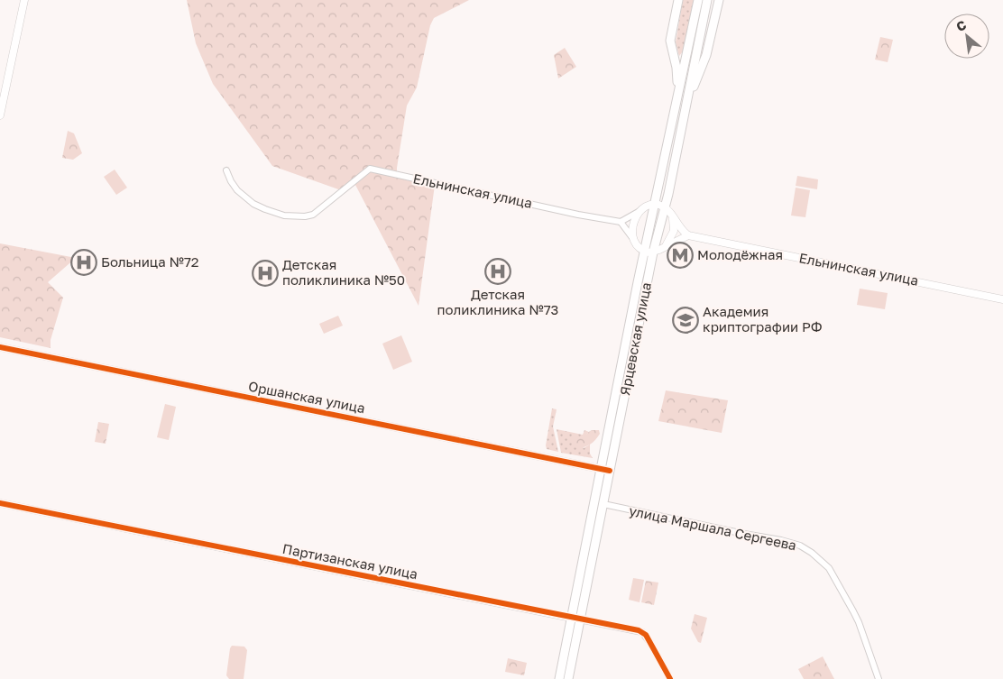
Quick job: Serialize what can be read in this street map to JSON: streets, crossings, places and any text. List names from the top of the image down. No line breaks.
{"streets":{"main road":["Ярцевская улица"],"street":["Ельнинская улица","Оршанская улица","улица Маршала Сергеева","Партизанская улица"]},"crossings":[["Ярцевская улица","Оршанская улица"],["Ярцевская улица","улица Маршала Сергеева"],["Ярцевская улица","Партизанская улица"]],"places":{"metro station":["Молодёжная"],"hospital":["Больница №72","Детская поликлиника №73","Детская поликлиника №50"],"school or university":["Академия криптографии РФ"]},"north":"top left"}
